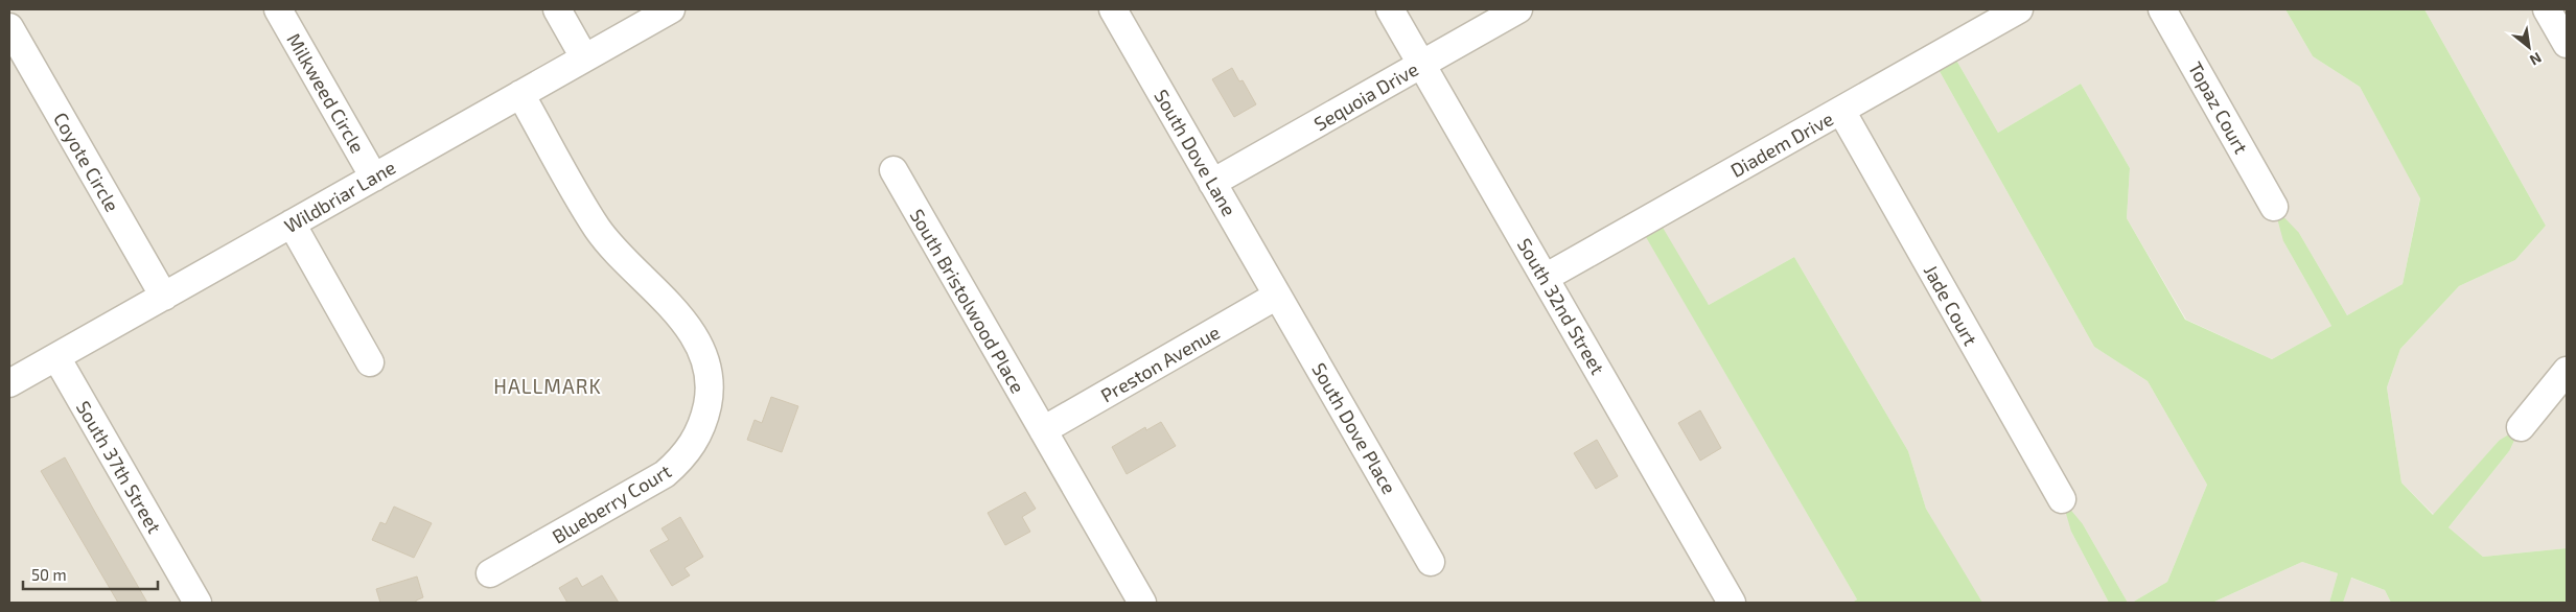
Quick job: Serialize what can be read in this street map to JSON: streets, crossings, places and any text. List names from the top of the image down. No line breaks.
{"streets":{"street":["Milkweed Circle","Sequoia Drive","Topaz Court","Diadem Drive","South Dove Lane","Coyote Circle","Wildbriar Lane","South Bristolwood Place","Jade Court","South 32nd Street","Preston Avenue","South Dove Place","South 37th Street","Blueberry Court"]},"crossings":[["Milkweed Circle","Wildbriar Lane"],["Sequoia Drive","South Dove Lane"],["Sequoia Drive","South 32nd Street"],["Diadem Drive","Jade Court"],["Diadem Drive","South 32nd Street"],["South Dove Lane","Preston Avenue"],["South Dove Lane","South Dove Place"],["Coyote Circle","Wildbriar Lane"],["Wildbriar Lane","South 37th Street"],["Wildbriar Lane","Blueberry Court"],["South Bristolwood Place","Preston Avenue"],["Preston Avenue","South Dove Place"]],"districts":["HALLMARK"],"scale_bar":"50 m","north":"bottom right"}
